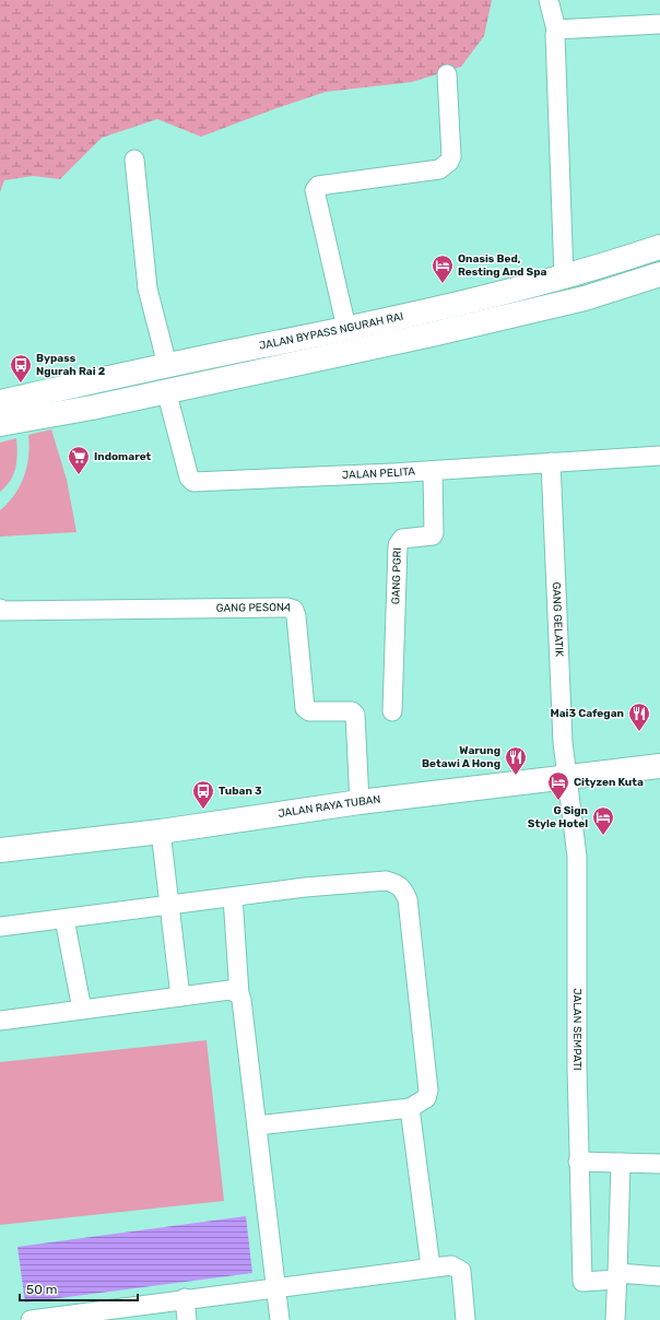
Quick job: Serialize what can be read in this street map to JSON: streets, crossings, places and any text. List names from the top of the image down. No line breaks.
{"streets":{"main road":["JALAN BYPASS NGURAH RAI","JALAN RAYA TUBAN"],"street":["JALAN PELITA","GANG PGRI","GANG PESONA","GANG GELATIK","JALAN SEMPATI"]},"crossings":[["JALAN PELITA","GANG PGRI"],["JALAN PELITA","GANG GELATIK"],["GANG PESONA","JALAN RAYA TUBAN"],["GANG GELATIK","JALAN RAYA TUBAN"],["GANG GELATIK","JALAN SEMPATI"],["JALAN RAYA TUBAN","JALAN SEMPATI"]],"places":{"hotel":["Onasis Bed, Resting And Spa","Cityzen Kuta","G Sign Style Hotel"],"bus stop":["Bypass Ngurah Rai 2","Tuban 3"],"supermarket":["Indomaret"],"restaurant":["Mai3 Cafegan","Warung Betawi A Hong"]},"scale_bar":"50 m"}
